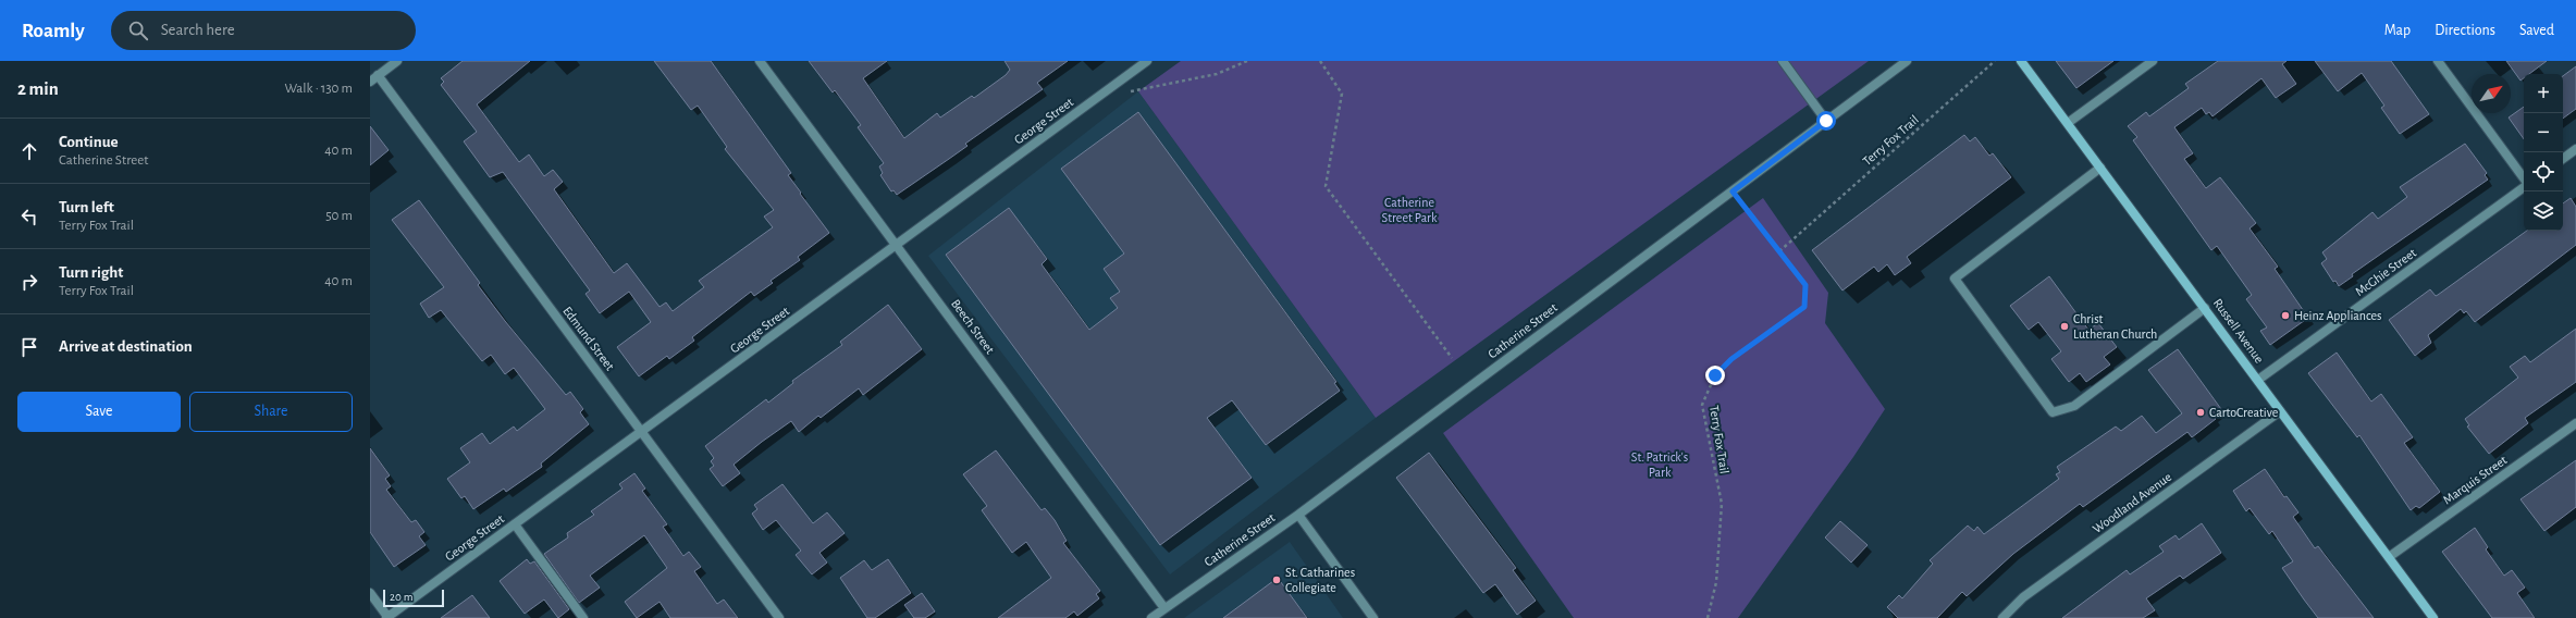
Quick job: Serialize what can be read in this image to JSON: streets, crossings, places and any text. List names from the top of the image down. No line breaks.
{"streets":{"street":["George Street","McGhie Street","Beech Street","Catherine Street","Russell Avenue","Edmund Street","Marquis Street","Woodland Avenue"],"path":["Terry Fox Trail"]},"crossings":[["George Street","Beech Street"],["George Street","Edmund Street"],["Terry Fox Trail","Catherine Street"],["McGhie Street","Russell Avenue"],["Beech Street","Catherine Street"],["Russell Avenue","Marquis Street"],["Russell Avenue","Woodland Avenue"]],"parks":["Catherine Street Park","St. Patrick's Park"],"places":["Heinz Appliances","Christ Lutheran Church","CartoCreative","St. Catharines Collegiate"],"scale_bar":"20 m","north":"top right","page":{"header":"Roamly","search":"Search here","nav":["Map","Directions","Saved"],"heading":["2 min","Walk · 130 m"],"map_buttons":["+","−"],"list":[["Continue","Catherine Street","40 m"],["Turn left","Terry Fox Trail","50 m"],["Turn right","Terry Fox Trail","40 m"],"Arrive at destination"],"buttons":["Save","Share"],"scale":"20 m"}}
